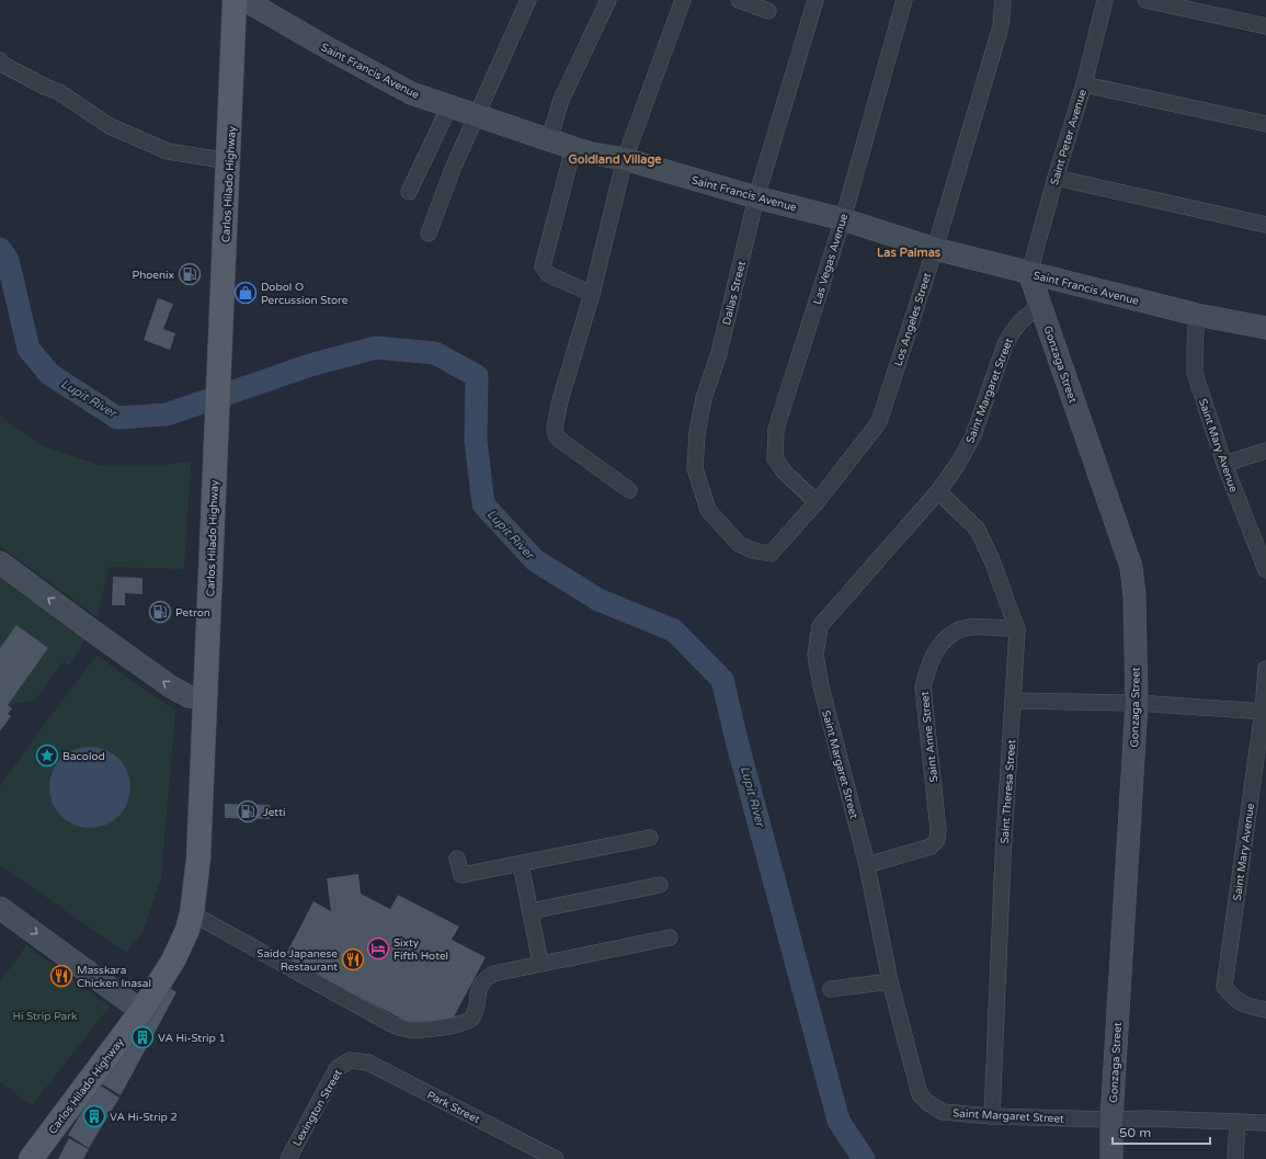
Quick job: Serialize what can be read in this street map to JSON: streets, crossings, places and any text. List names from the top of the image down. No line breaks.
{"streets":{"main road":["Carlos Hilado Highway"],"street":["Saint Francis Avenue","Saint Peter Avenue","Las Vegas Avenue","Dallas Street","Los Angeles Street","Gonzaga Street","Saint Margaret Street","Saint Mary Avenue","Saint Anne Street","Saint Theresa Street","Park Street","Lexington Street"]},"crossings":[["Saint Francis Avenue","Saint Peter Avenue"],["Saint Francis Avenue","Las Vegas Avenue"],["Saint Francis Avenue","Dallas Street"],["Saint Francis Avenue","Los Angeles Street"],["Saint Francis Avenue","Gonzaga Street"],["Saint Francis Avenue","Saint Mary Avenue"],["Saint Peter Avenue","Gonzaga Street"],["Las Vegas Avenue","Los Angeles Street"],["Dallas Street","Los Angeles Street"],["Gonzaga Street","Saint Margaret Street"],["Saint Margaret Street","Saint Anne Street"],["Saint Margaret Street","Saint Theresa Street"],["Saint Anne Street","Saint Theresa Street"],["Park Street","Lexington Street"]],"districts":["Goldland Village","Las Palmas"],"water":["Lupit River"],"parks":["Hi Strip Park"],"places":{"fuel station":["Phoenix","Petron","Jetti"],"shop":["Dobol O Percussion Store"],"place":["Bacolod"],"hotel":["Sixty Fifth Hotel"],"restaurant":["Saido Japanese Restaurant","Masskara Chicken Inasal"],"building":["VA Hi-Strip 1","VA Hi-Strip 2"]},"scale_bar":"50 m"}
